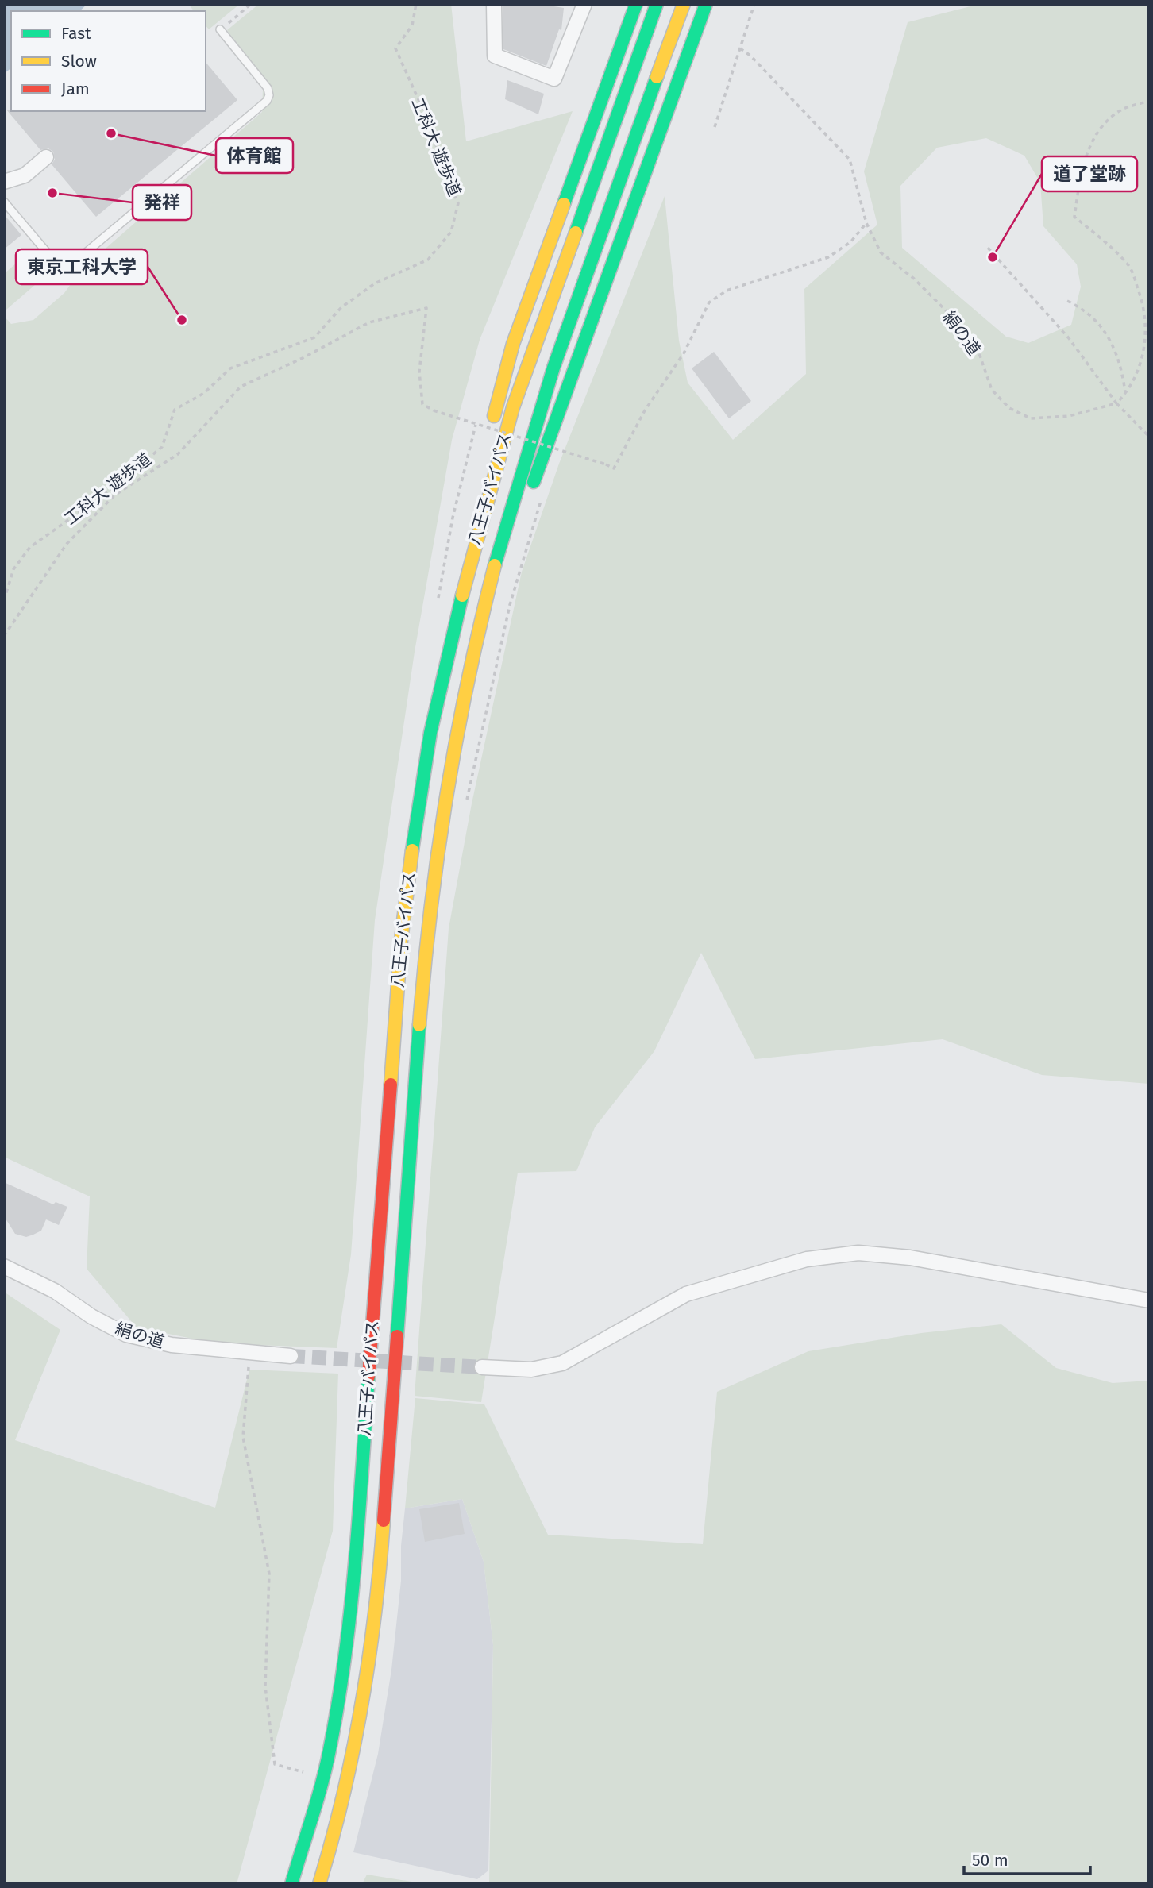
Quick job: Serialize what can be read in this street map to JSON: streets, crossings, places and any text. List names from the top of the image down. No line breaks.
{"streets":{"highway":["八王子バイパス"],"street":["絹の道"],"path":["工科大 遊歩道"]},"places":["体育館","発祥","道了堂跡","東京工科大学"],"legend":["Fast","Slow","Jam"],"scale_bar":"50 m"}
